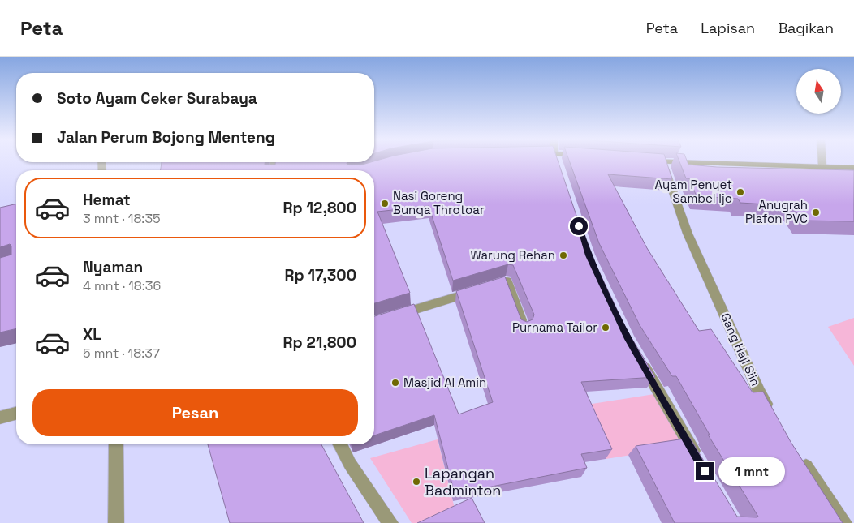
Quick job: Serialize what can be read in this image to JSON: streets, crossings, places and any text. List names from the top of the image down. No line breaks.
{"streets":{"street":["Gang Haji Siin"]},"places":["Ayam Penyet Sambel Ijo","Nasi Goreng Bunga Throtoar","Anugrah Plafon PVC","Warung Rehan","Purnama Tailor","Masjid Al Amin","Lapangan Badminton"],"north":"top","page":{"header":"Peta","nav":["Peta","Lapisan","Bagikan"],"banner":["Soto Ayam Ceker Surabaya","Jalan Perum Bojong Menteng"],"list":[{"name":"Hemat","note":"3 mnt · 18:35","value":"Rp 12,800"},{"name":"Nyaman","note":"4 mnt · 18:36","value":"Rp 17,300"},{"name":"XL","note":"5 mnt · 18:37","value":"Rp 21,800"}],"buttons":"Pesan","bubble":"1 mnt"}}
